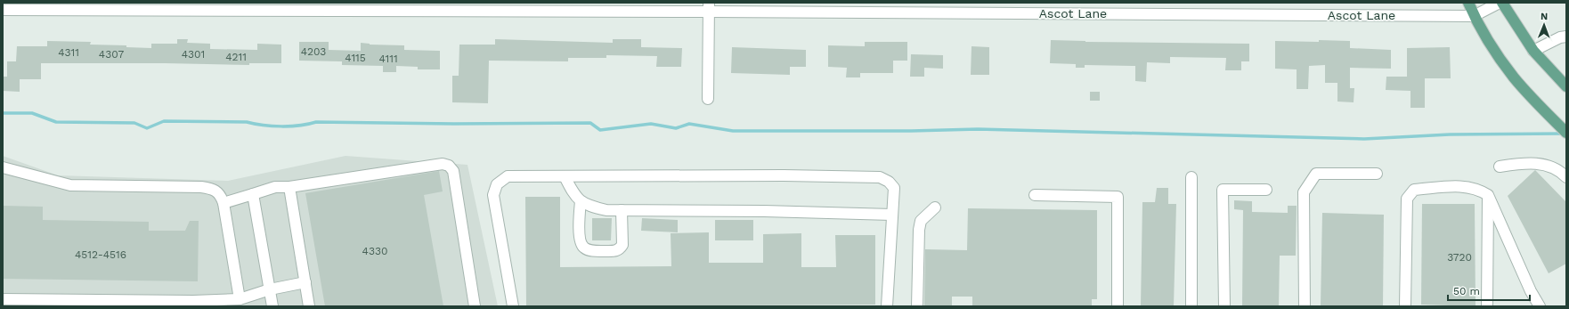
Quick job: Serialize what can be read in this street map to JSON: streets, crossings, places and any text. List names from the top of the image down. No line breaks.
{"streets":{"street":["Ascot Lane"]},"house_numbers":["4203","4311","4307","4301","4211","4115","4111","4330","4512-4516","3720"],"scale_bar":"50 m","north":"top"}
